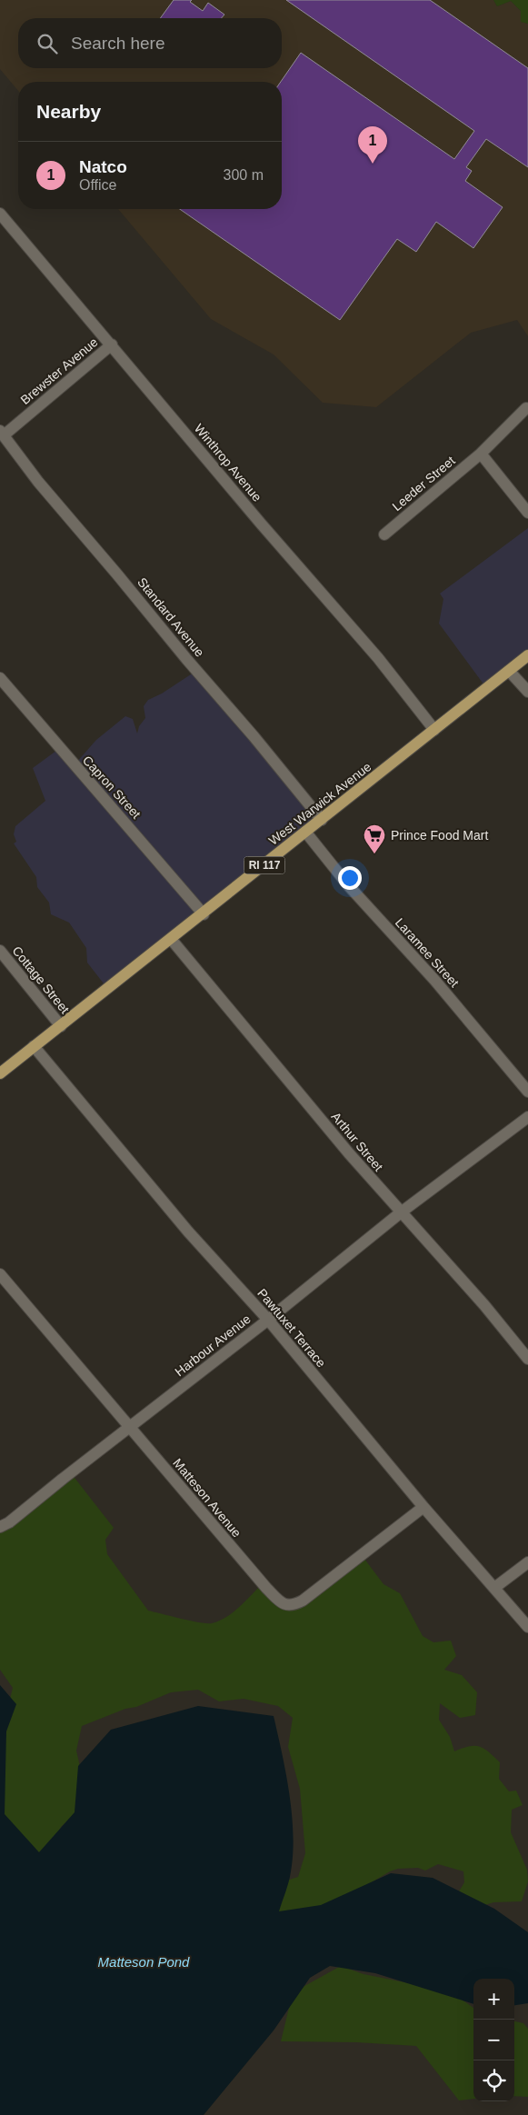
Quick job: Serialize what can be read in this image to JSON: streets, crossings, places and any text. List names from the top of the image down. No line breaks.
{"streets":{"main road":["West Warwick Avenue","RI 117"],"street":["Brewster Avenue","Winthrop Avenue","Leeder Street","Standard Avenue","Capron Street","Laramee Street","Cottage Street","Arthur Street","Pawtuxet Terrace","Harbour Avenue","Matteson Avenue"]},"crossings":[["Brewster Avenue","Winthrop Avenue"],["Brewster Avenue","Standard Avenue"],["Winthrop Avenue","West Warwick Avenue"],["Standard Avenue","West Warwick Avenue"],["Capron Street","West Warwick Avenue"],["West Warwick Avenue","Laramee Street"],["West Warwick Avenue","Cottage Street"],["West Warwick Avenue","Arthur Street"],["West Warwick Avenue","Pawtuxet Terrace"],["Arthur Street","Harbour Avenue"],["Pawtuxet Terrace","Harbour Avenue"],["Pawtuxet Terrace","Matteson Avenue"],["Harbour Avenue","Matteson Avenue"]],"water":["Matteson Pond"],"places":{"supermarket":["Prince Food Mart"]},"page":{"search":"Search here","heading":"Nearby","pins":"1","list":[{"mark":"1","name":"Natco","note":"Office","value":"300 m"}],"map_buttons":["+","−"]}}
